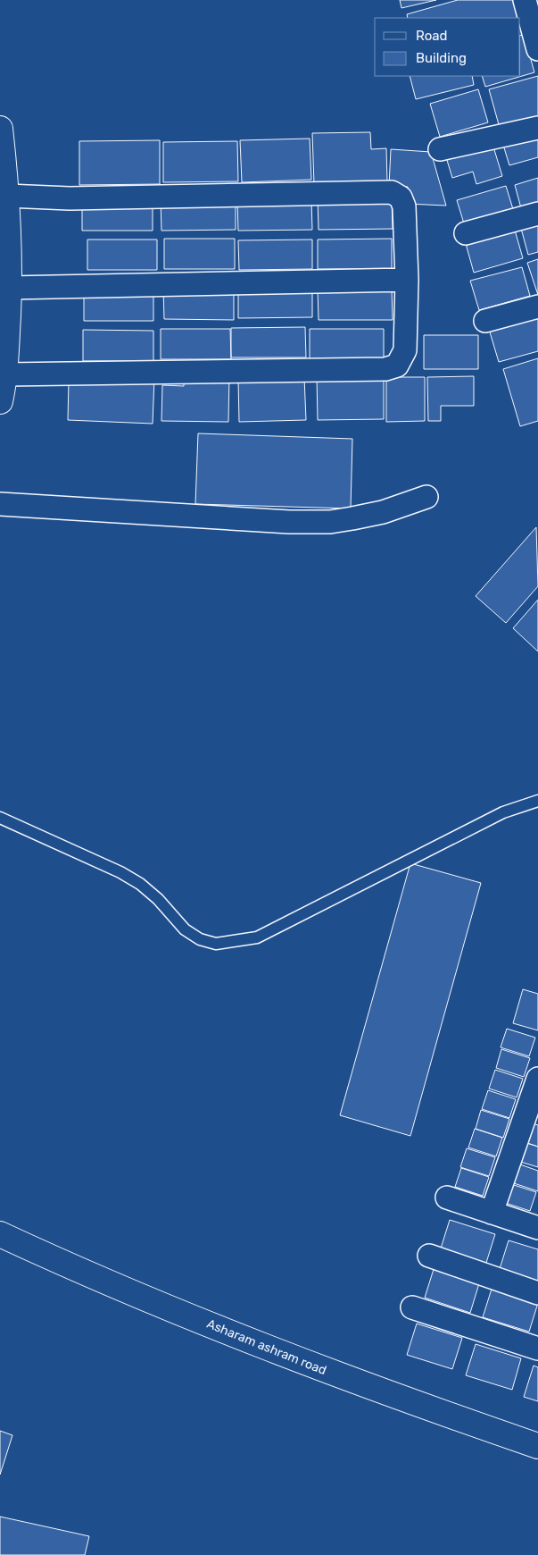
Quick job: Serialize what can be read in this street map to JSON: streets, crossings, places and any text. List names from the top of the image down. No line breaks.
{"streets":{"street":["Asharam ashram road"]},"legend":["Road","Building"]}
